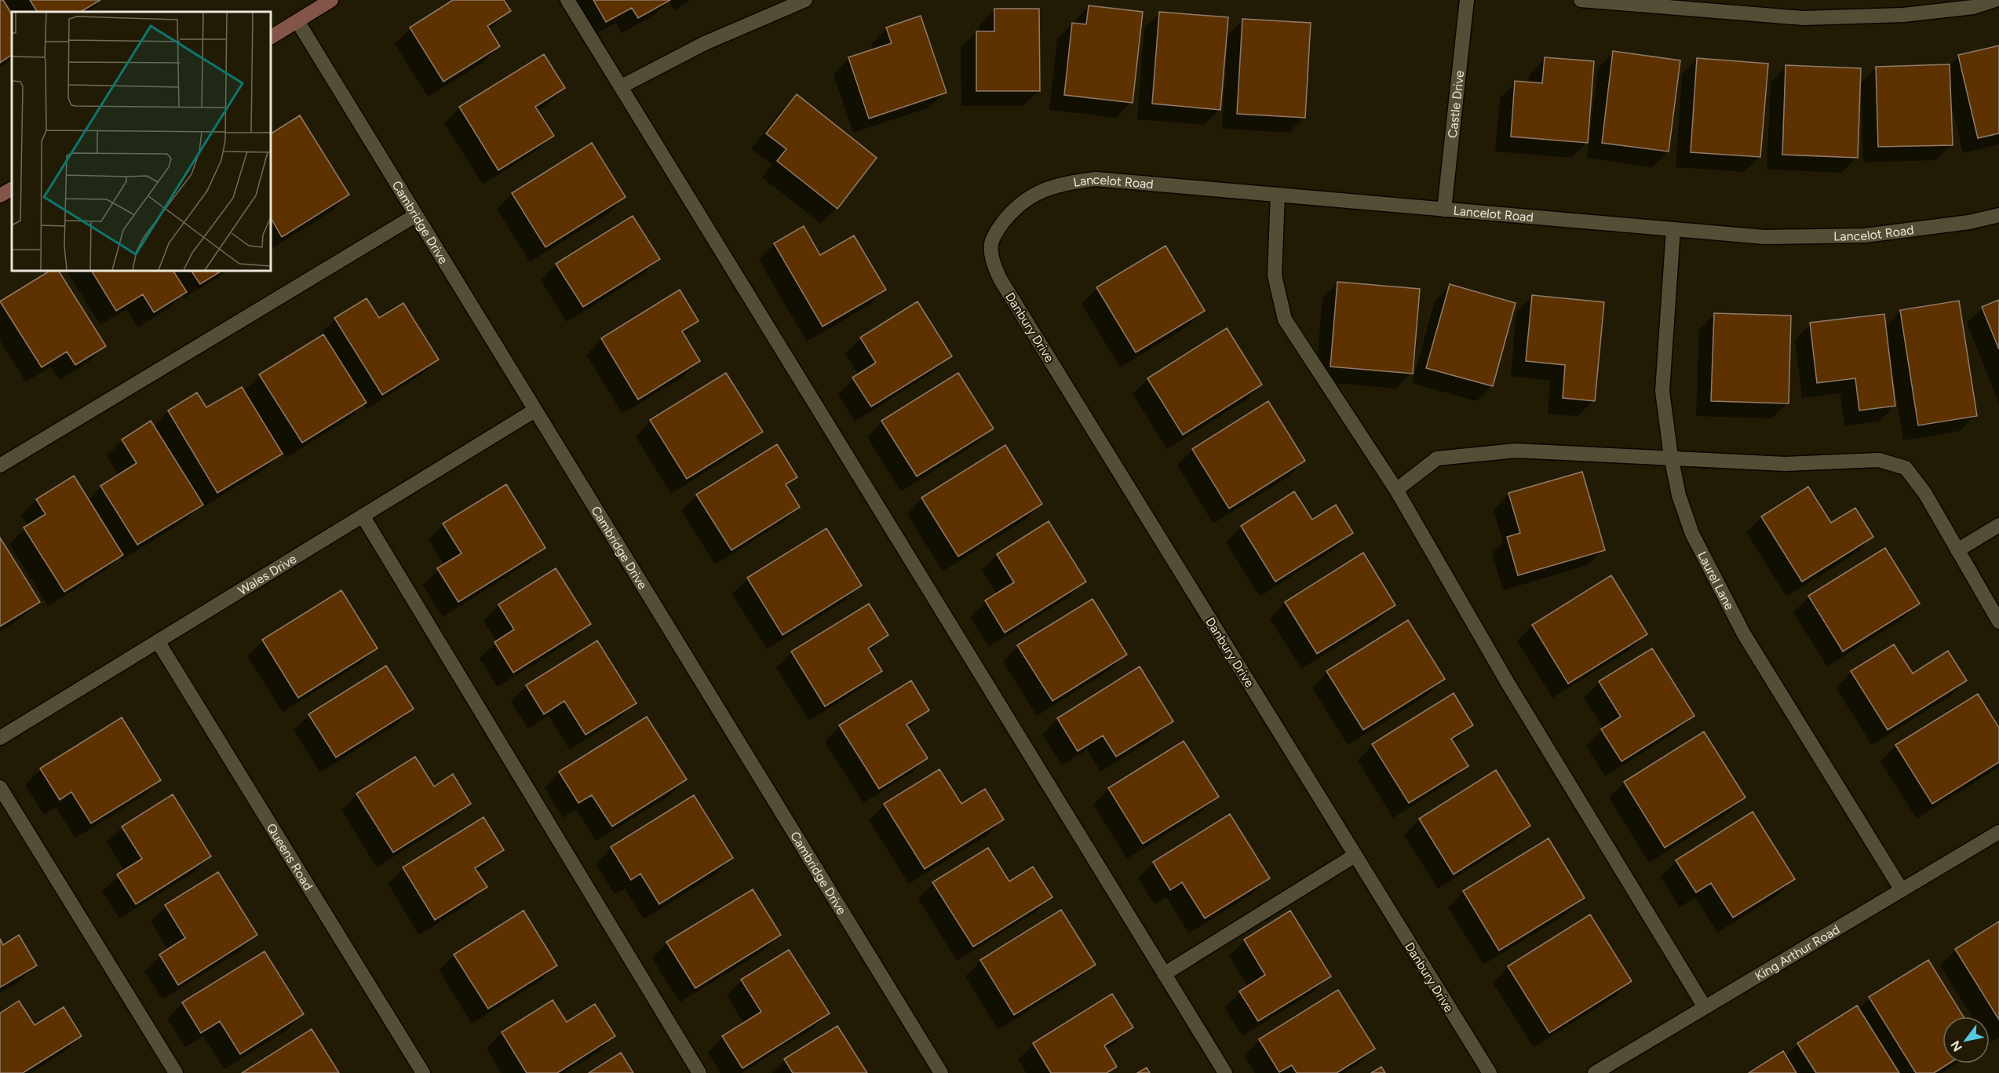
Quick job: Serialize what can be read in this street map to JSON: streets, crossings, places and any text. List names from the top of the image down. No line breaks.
{"streets":{"street":["Castle Drive","Lancelot Road","Cambridge Drive","Danbury Drive","Wales Drive","Laurel Lane","Queens Road","King Arthur Road"]},"crossings":[["Castle Drive","Lancelot Road"],["Lancelot Road","Danbury Drive"],["Lancelot Road","Laurel Lane"],["Cambridge Drive","Wales Drive"],["Wales Drive","Queens Road"],["Laurel Lane","King Arthur Road"]],"north":"bottom left"}
